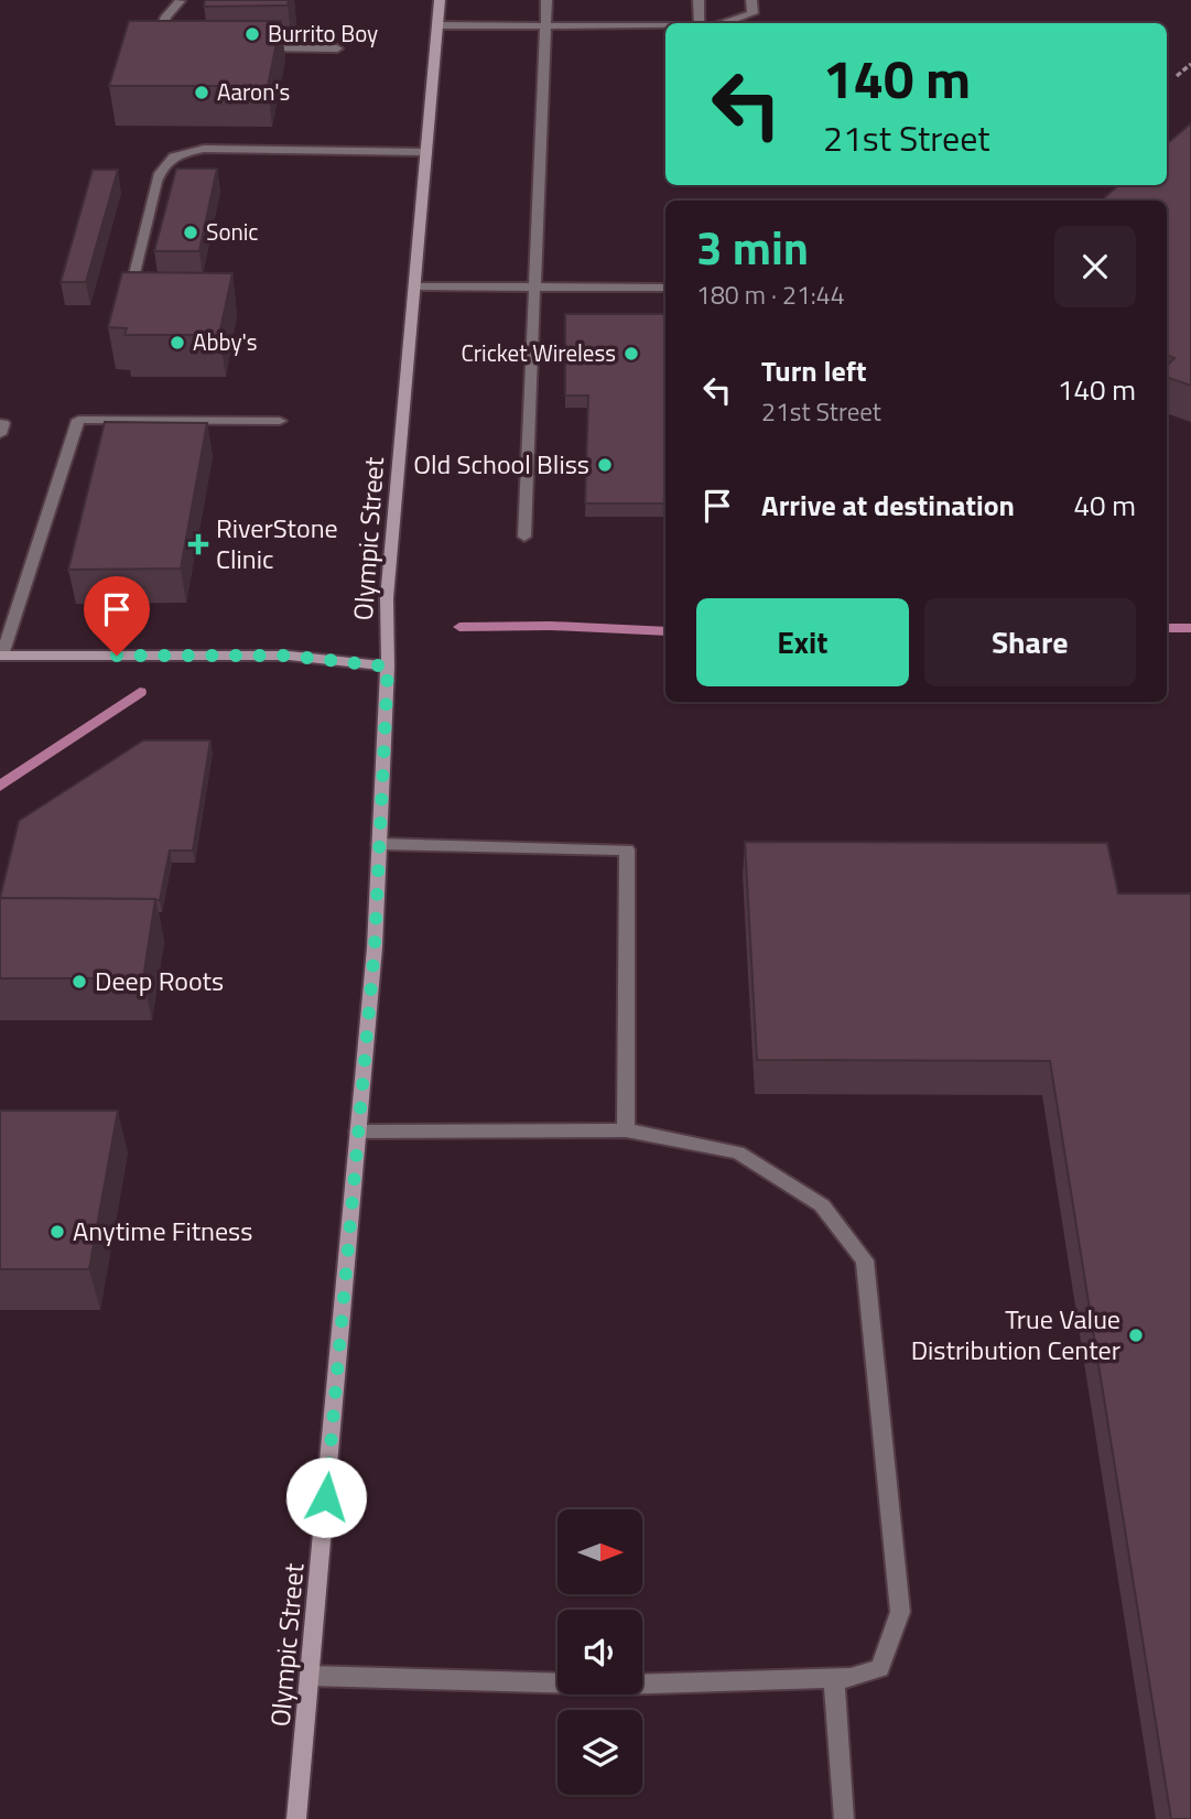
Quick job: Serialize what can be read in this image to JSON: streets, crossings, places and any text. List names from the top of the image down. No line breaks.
{"streets":{"main road":["Olympic Street"]},"places":{"other":["Burrito Boy","Aaron's","Sonic","Abby's","Cricket Wireless","Old School Bliss","Deep Roots","Anytime Fitness","True Value Distribution Center"],"health":["RiverStone Clinic"]},"north":"right","page":{"turn":["140 m","21st Street"],"heading":["3 min","180 m · 21:44"],"list":[{"name":"Turn left","note":"21st Street","value":"140 m"},{"name":"Arrive at destination","value":"40 m"}],"buttons":["Exit","Share"]}}
